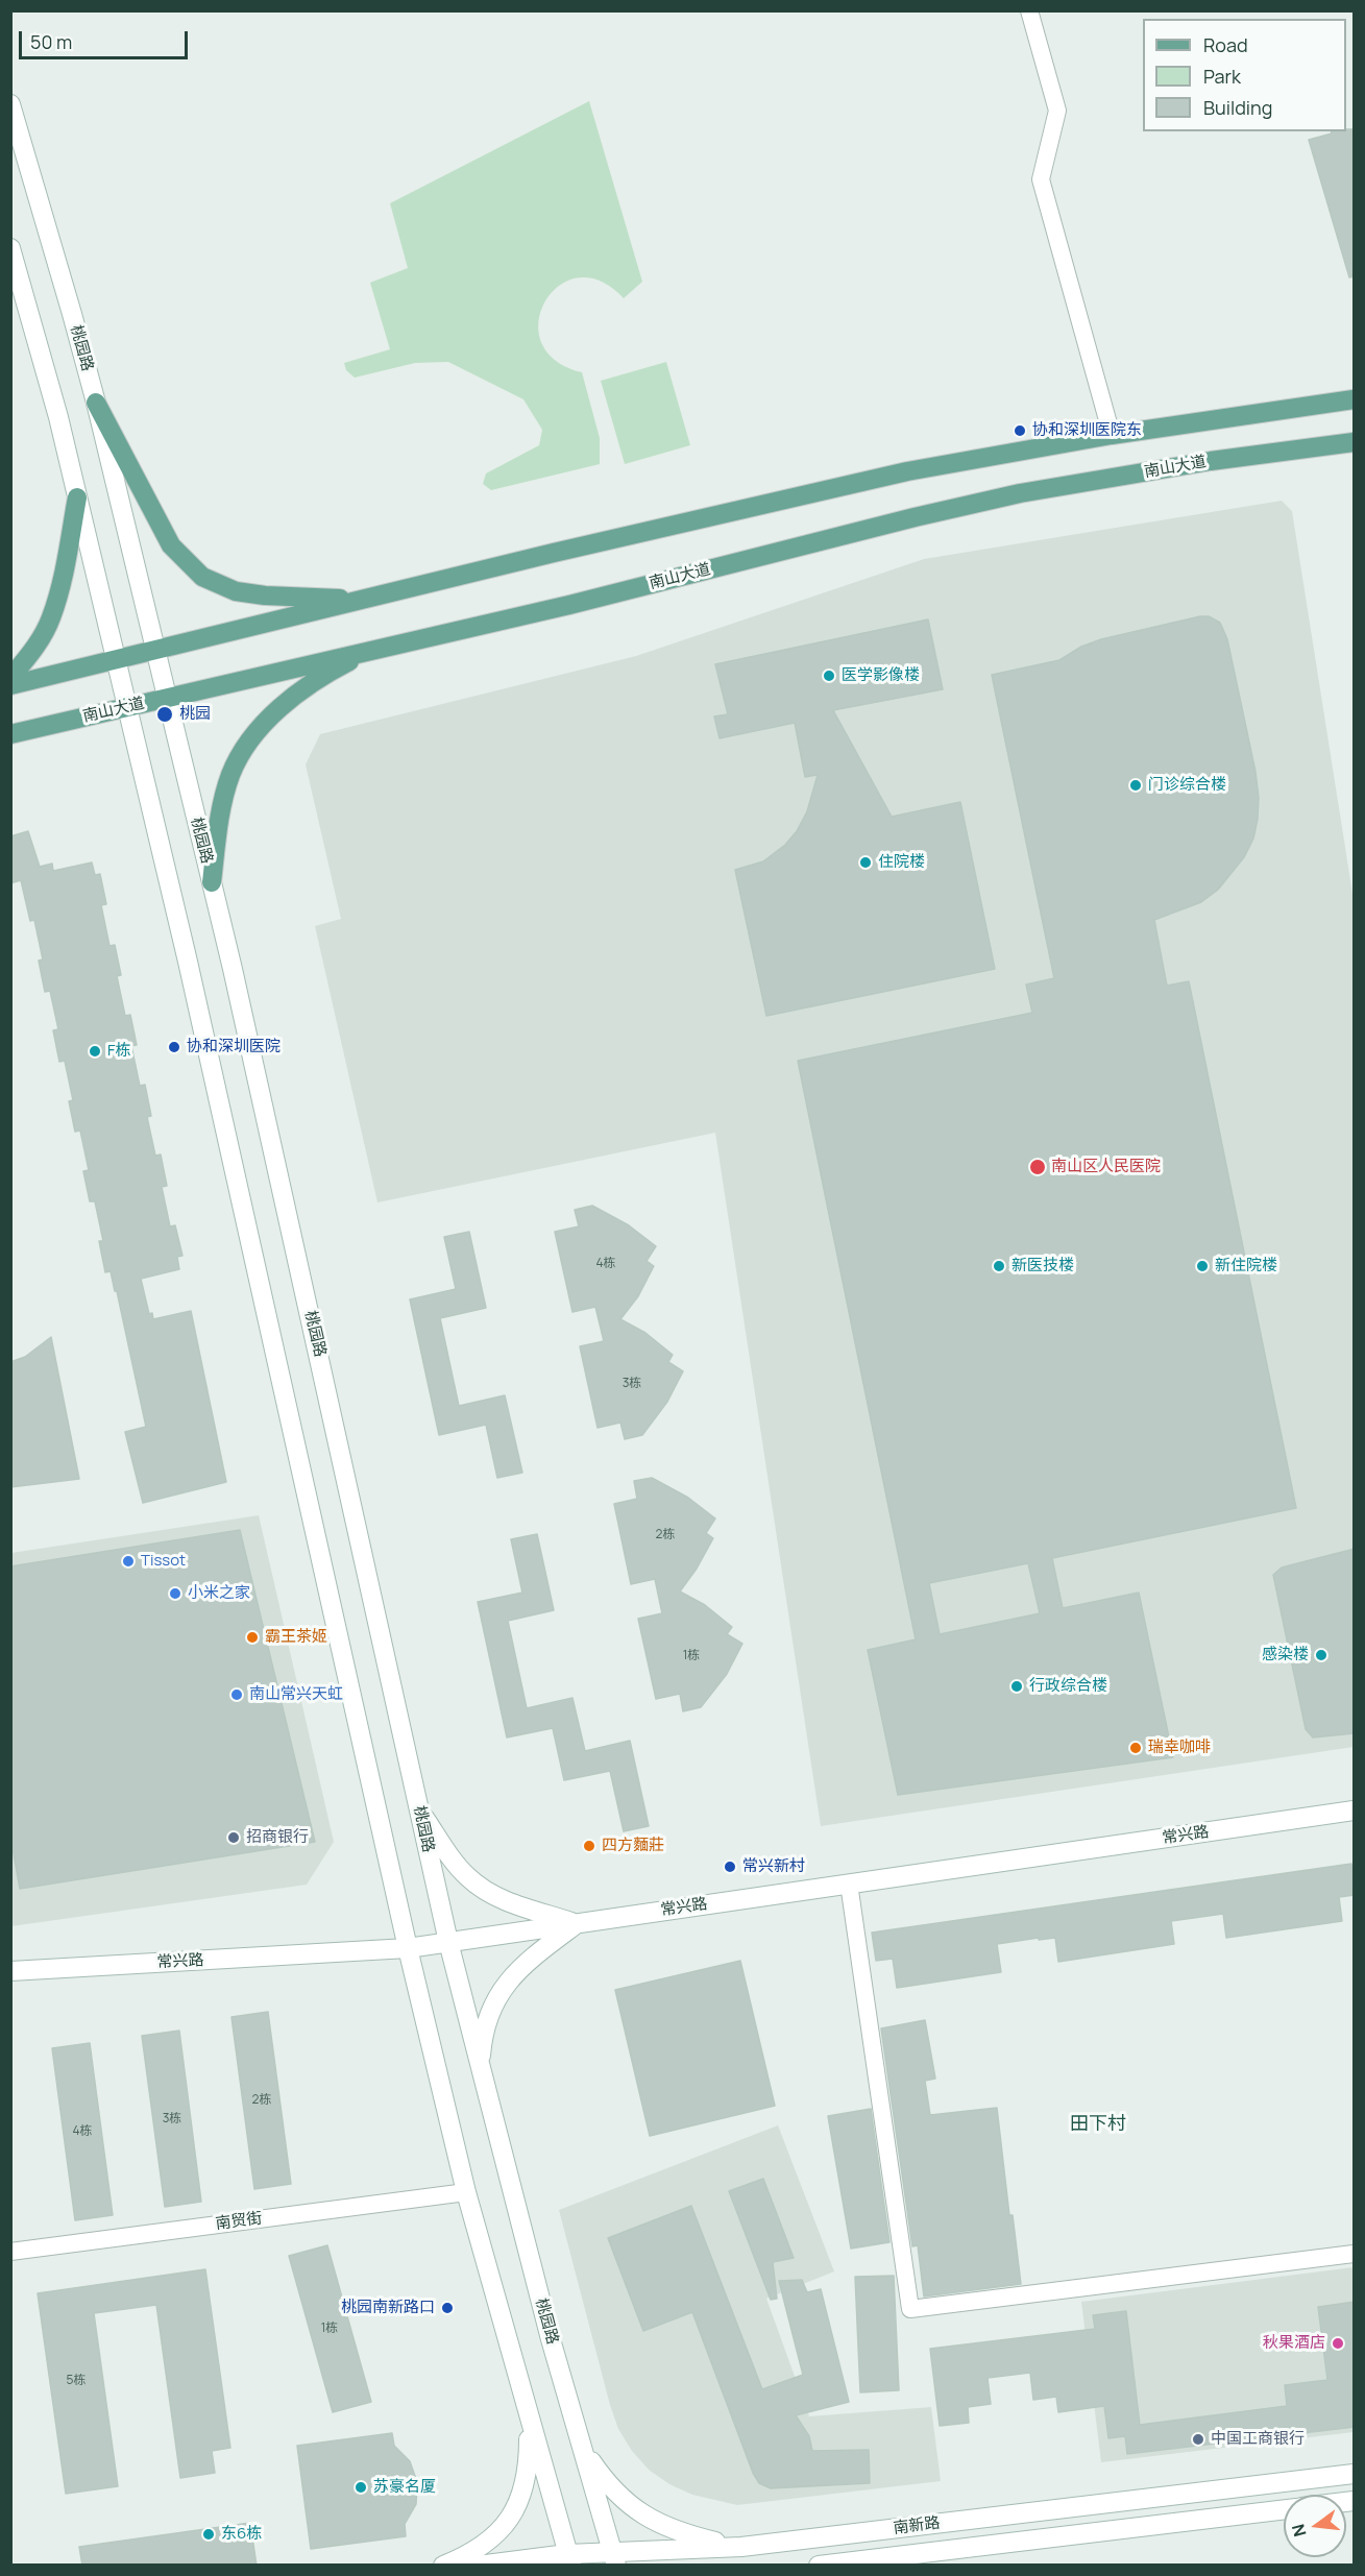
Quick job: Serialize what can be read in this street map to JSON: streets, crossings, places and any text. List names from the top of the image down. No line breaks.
{"streets":{"main road":["桃园路","南山大道","常兴路","南新路"],"street":["南贸街"]},"crossings":[["桃园路","南山大道"],["桃园路","常兴路"],["桃园路","南新路"]],"districts":["田下村"],"places":["协和深圳医院东","医学影像楼","桃园","门诊综合楼","住院楼","协和深圳医院","F栋","南山区人民医院","新医技楼","新住院楼","Tissot","小米之家","霸王茶姬","感染楼","行政综合楼","南山常兴天虹","瑞幸咖啡","招商银行","四方麵莊","常兴新村","桃园南新路口","秋果酒店","中国工商银行","苏豪名厦","东6栋"],"house_numbers":["4栋","3栋","2栋","1栋","2栋","3栋","4栋","1栋","5栋"],"legend":["Road","Park","Building"],"scale_bar":"50 m","north":"left"}
